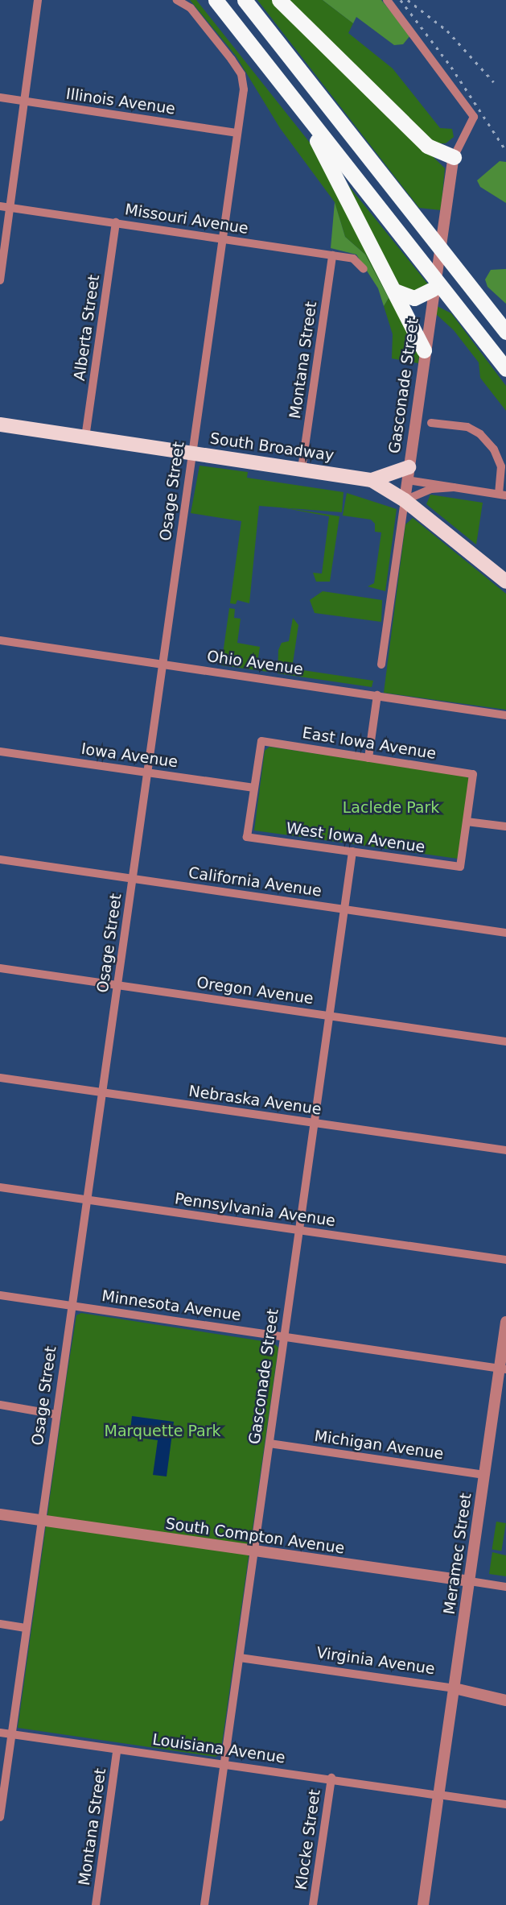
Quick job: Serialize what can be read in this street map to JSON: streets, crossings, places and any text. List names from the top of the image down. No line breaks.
{"streets":{"main road":["South Broadway"],"street":["Illinois Avenue","Missouri Avenue","Alberta Street","Montana Street","Gasconade Street","Osage Street","Ohio Avenue","East Iowa Avenue","Iowa Avenue","West Iowa Avenue","California Avenue","Oregon Avenue","Nebraska Avenue","Pennsylvania Avenue","Minnesota Avenue","Michigan Avenue","South Compton Avenue","Meramec Street","Virginia Avenue","Louisiana Avenue","Klocke Street"]},"crossings":[["Illinois Avenue","Osage Street"],["Missouri Avenue","Alberta Street"],["Missouri Avenue","Montana Street"],["Missouri Avenue","Osage Street"],["Alberta Street","South Broadway"],["Montana Street","South Broadway"],["Montana Street","Louisiana Avenue"],["Gasconade Street","South Broadway"],["Gasconade Street","West Iowa Avenue"],["Gasconade Street","California Avenue"],["Gasconade Street","Oregon Avenue"],["Gasconade Street","Nebraska Avenue"],["Gasconade Street","Pennsylvania Avenue"],["Gasconade Street","Minnesota Avenue"],["Gasconade Street","Michigan Avenue"],["Gasconade Street","South Compton Avenue"],["Gasconade Street","Virginia Avenue"],["Gasconade Street","Louisiana Avenue"],["South Broadway","Osage Street"],["Osage Street","Ohio Avenue"],["Osage Street","Iowa Avenue"],["Osage Street","California Avenue"],["Osage Street","Oregon Avenue"],["Osage Street","Nebraska Avenue"],["Osage Street","Pennsylvania Avenue"],["Osage Street","Minnesota Avenue"],["Osage Street","South Compton Avenue"],["Osage Street","Louisiana Avenue"],["East Iowa Avenue","Iowa Avenue"],["East Iowa Avenue","West Iowa Avenue"],["Iowa Avenue","West Iowa Avenue"],["Minnesota Avenue","Meramec Street"],["Michigan Avenue","Meramec Street"],["South Compton Avenue","Meramec Street"],["Meramec Street","Virginia Avenue"],["Meramec Street","Louisiana Avenue"],["Louisiana Avenue","Klocke Street"]],"parks":["Laclede Park","Marquette Park"]}
